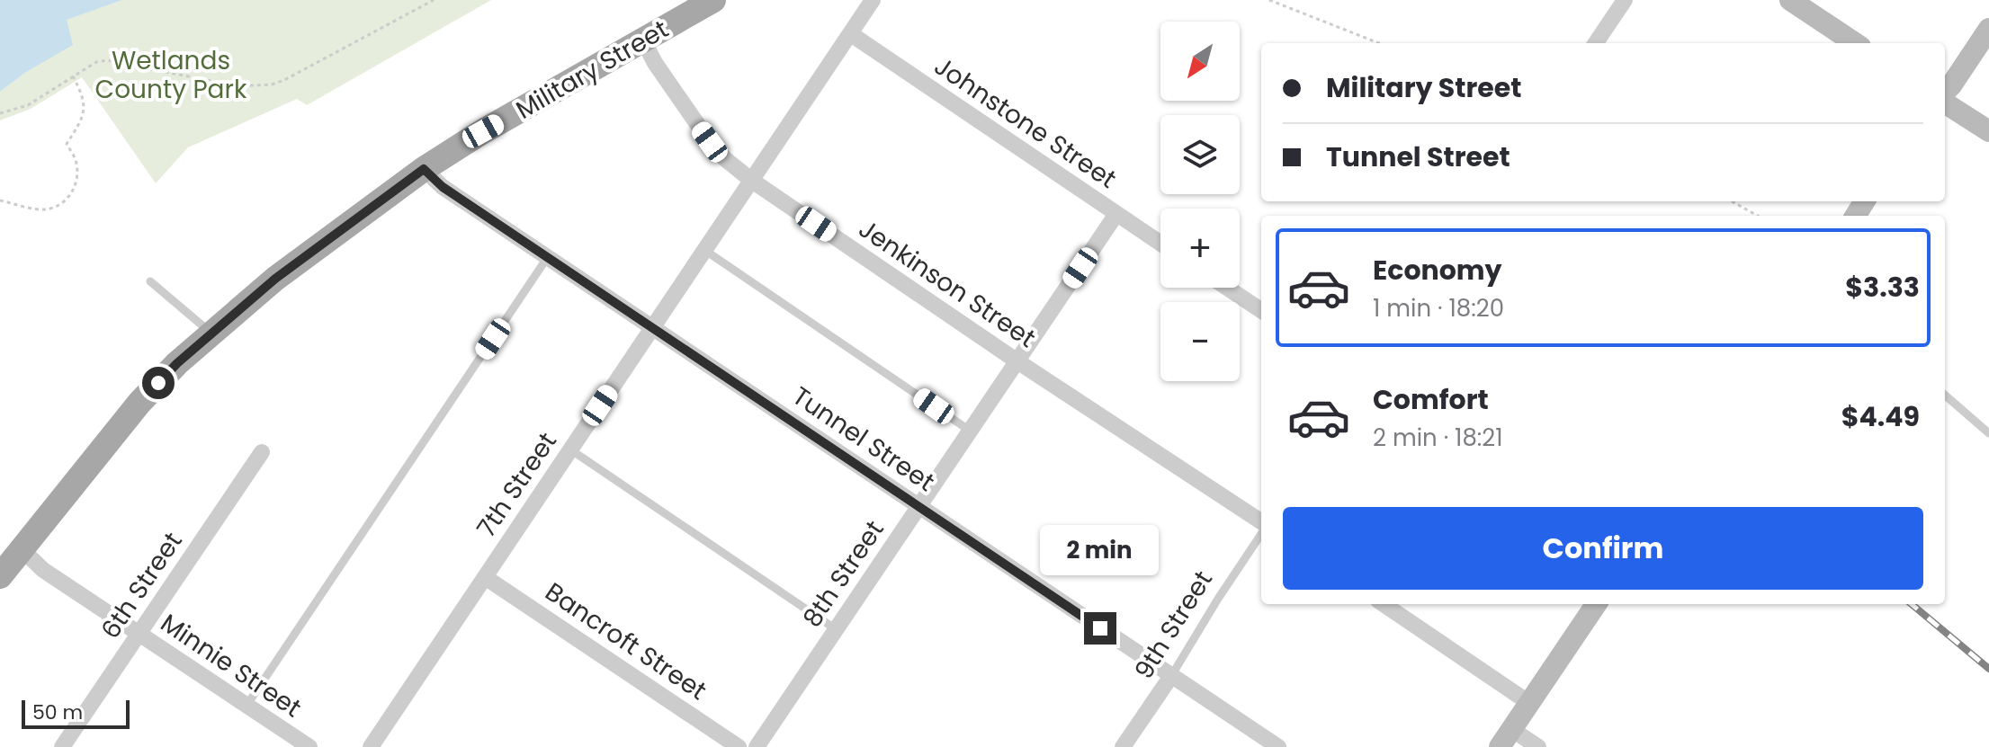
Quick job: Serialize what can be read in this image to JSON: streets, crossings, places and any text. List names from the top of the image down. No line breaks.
{"streets":{"main road":["Military Street"],"street":["Johnstone Street","Jenkinson Street","Tunnel Street","7th Street","8th Street","6th Street","9th Street","Bancroft Street","Minnie Street"]},"crossings":[["Military Street","Jenkinson Street"],["Military Street","Tunnel Street"],["Military Street","Minnie Street"],["Johnstone Street","7th Street"],["Johnstone Street","8th Street"],["Jenkinson Street","7th Street"],["Jenkinson Street","8th Street"],["Tunnel Street","7th Street"],["Tunnel Street","8th Street"],["Tunnel Street","9th Street"],["7th Street","Bancroft Street"],["6th Street","Minnie Street"]],"parks":["Wetlands County Park"],"scale_bar":"50 m","north":"bottom left","page":{"map_buttons":["+","−"],"banner":["Military Street","Tunnel Street"],"list":[{"name":"Economy","note":"1 min · 18:20","value":"$3.33"},{"name":"Comfort","note":"2 min · 18:21","value":"$4.49"}],"buttons":"Confirm","bubble":"2 min","scale":"50 m"}}
